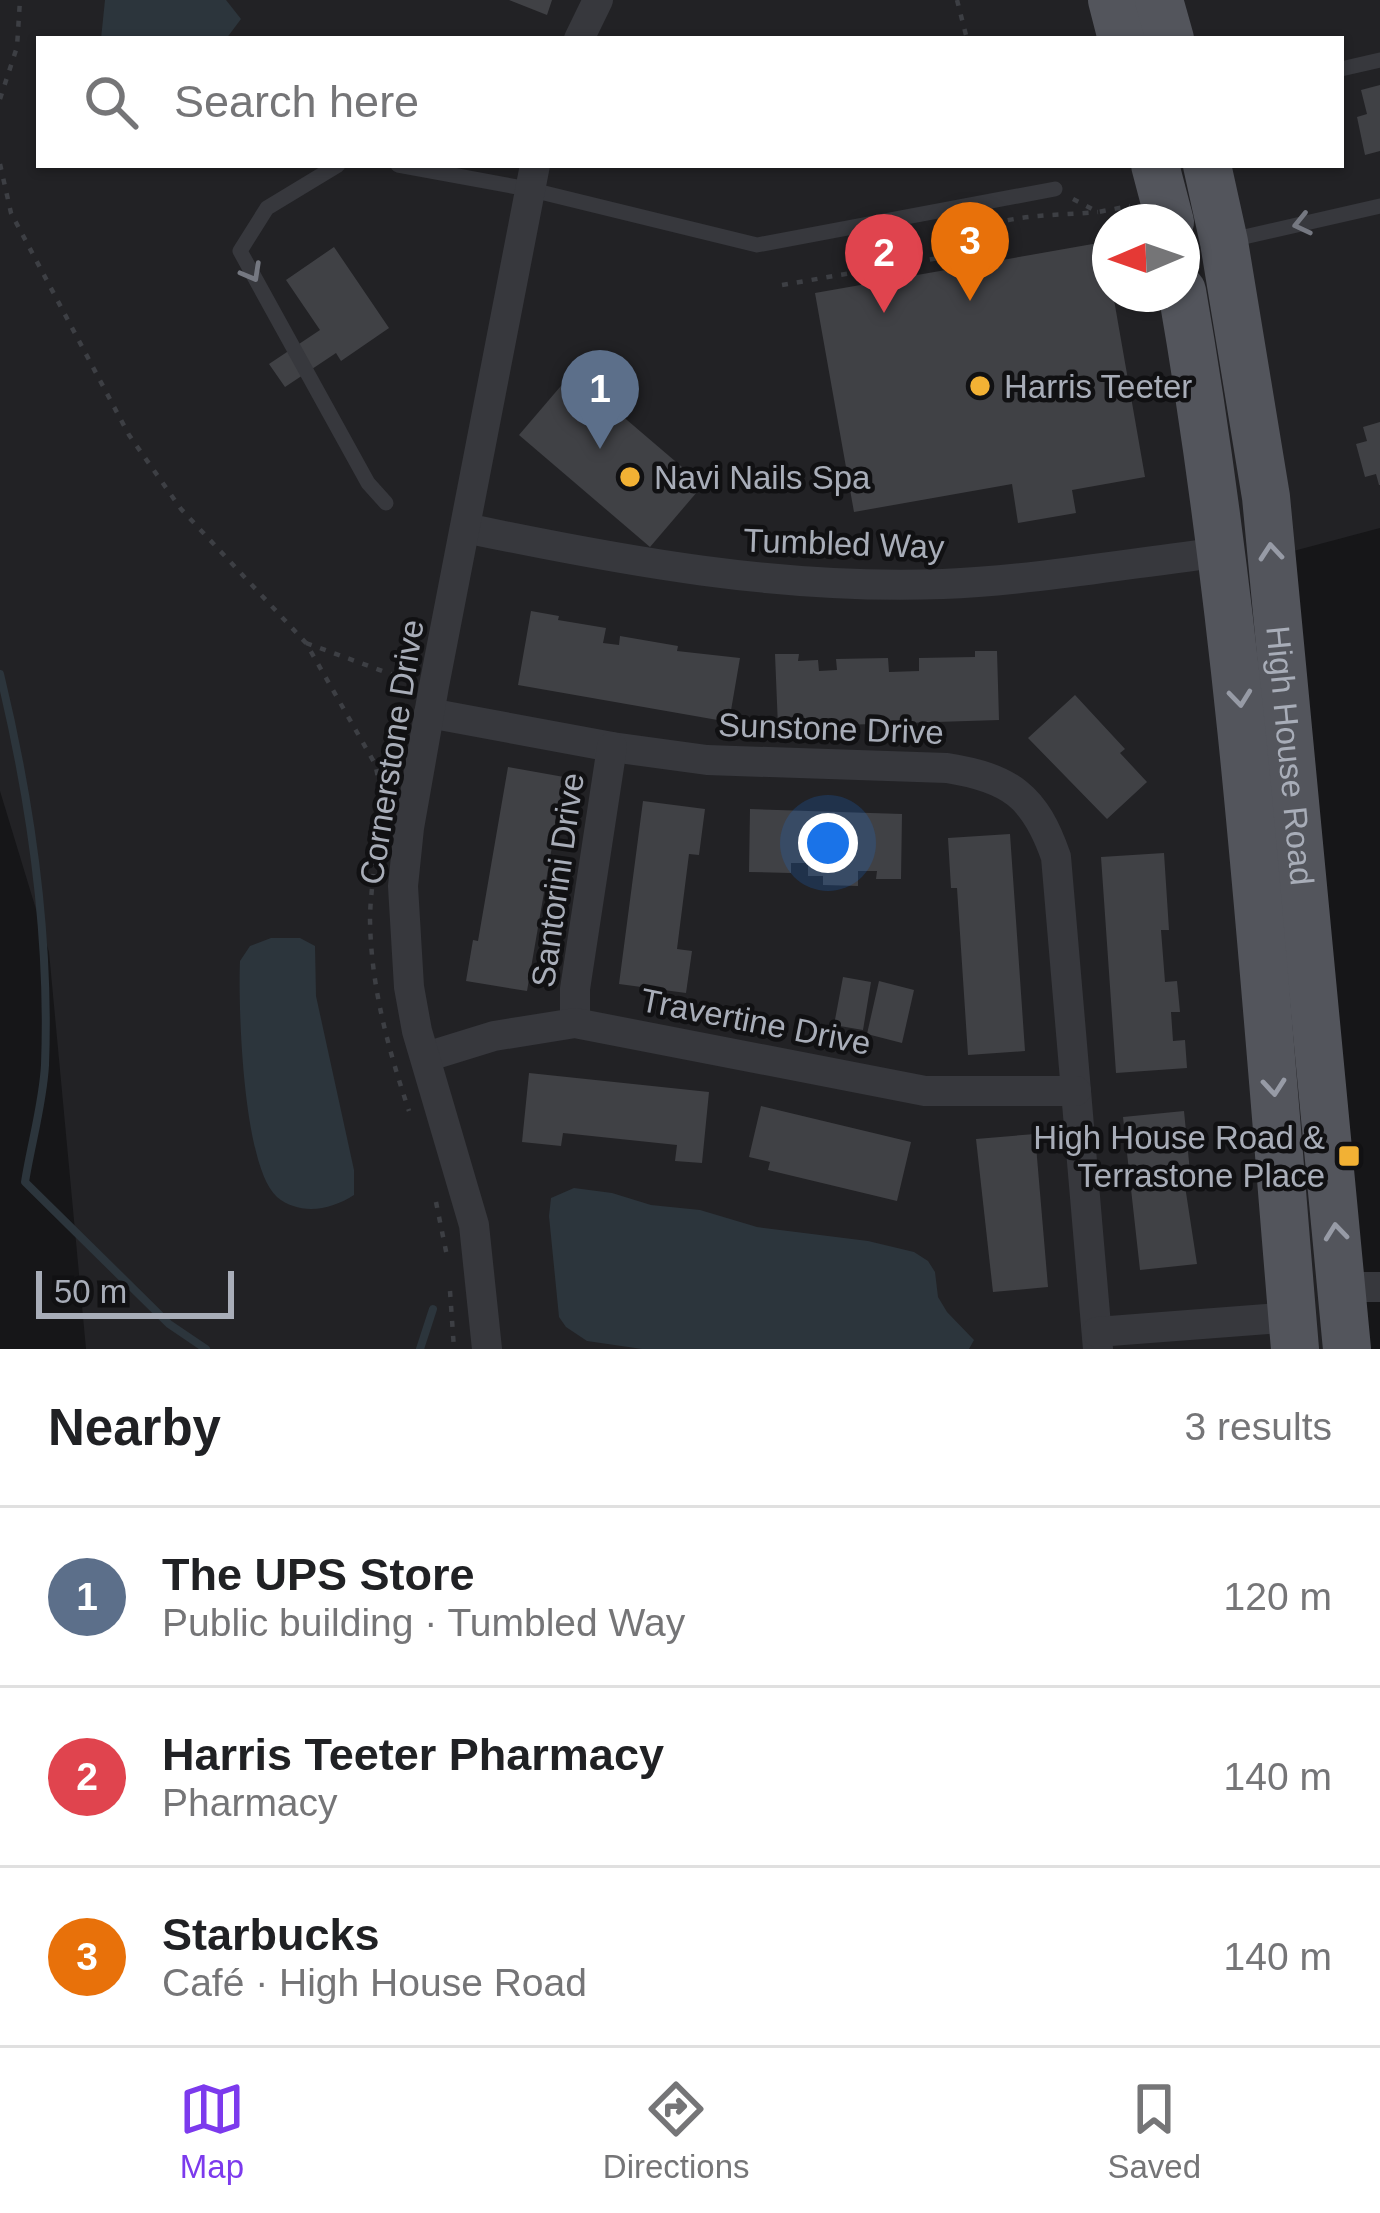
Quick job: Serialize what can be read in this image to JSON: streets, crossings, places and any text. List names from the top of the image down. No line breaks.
{"streets":{"main road":["High House Road"],"street":["Tumbled Way","Sunstone Drive","Cornerstone Drive","Santorini Drive","Travertine Drive"]},"crossings":[["Tumbled Way","Cornerstone Drive"],["Tumbled Way","High House Road"],["Sunstone Drive","Cornerstone Drive"],["Sunstone Drive","Santorini Drive"],["Sunstone Drive","Travertine Drive"],["Cornerstone Drive","Travertine Drive"],["Santorini Drive","Travertine Drive"]],"places":{"other":["Harris Teeter","Navi Nails Spa"],"transit":["High House Road & Terrastone Place"]},"scale_bar":"50 m","north":"left","page":{"search":"Search here","pins":["3","2","1"],"scale":"50 m","heading":["Nearby","3 results"],"list":[{"mark":"1","name":"The UPS Store","note":"Public building · Tumbled Way","value":"120 m"},{"mark":"2","name":"Harris Teeter Pharmacy","note":"Pharmacy","value":"140 m"},{"mark":"3","name":"Starbucks","note":"Café · High House Road","value":"140 m"}],"nav":["Map","Directions","Saved"]}}
